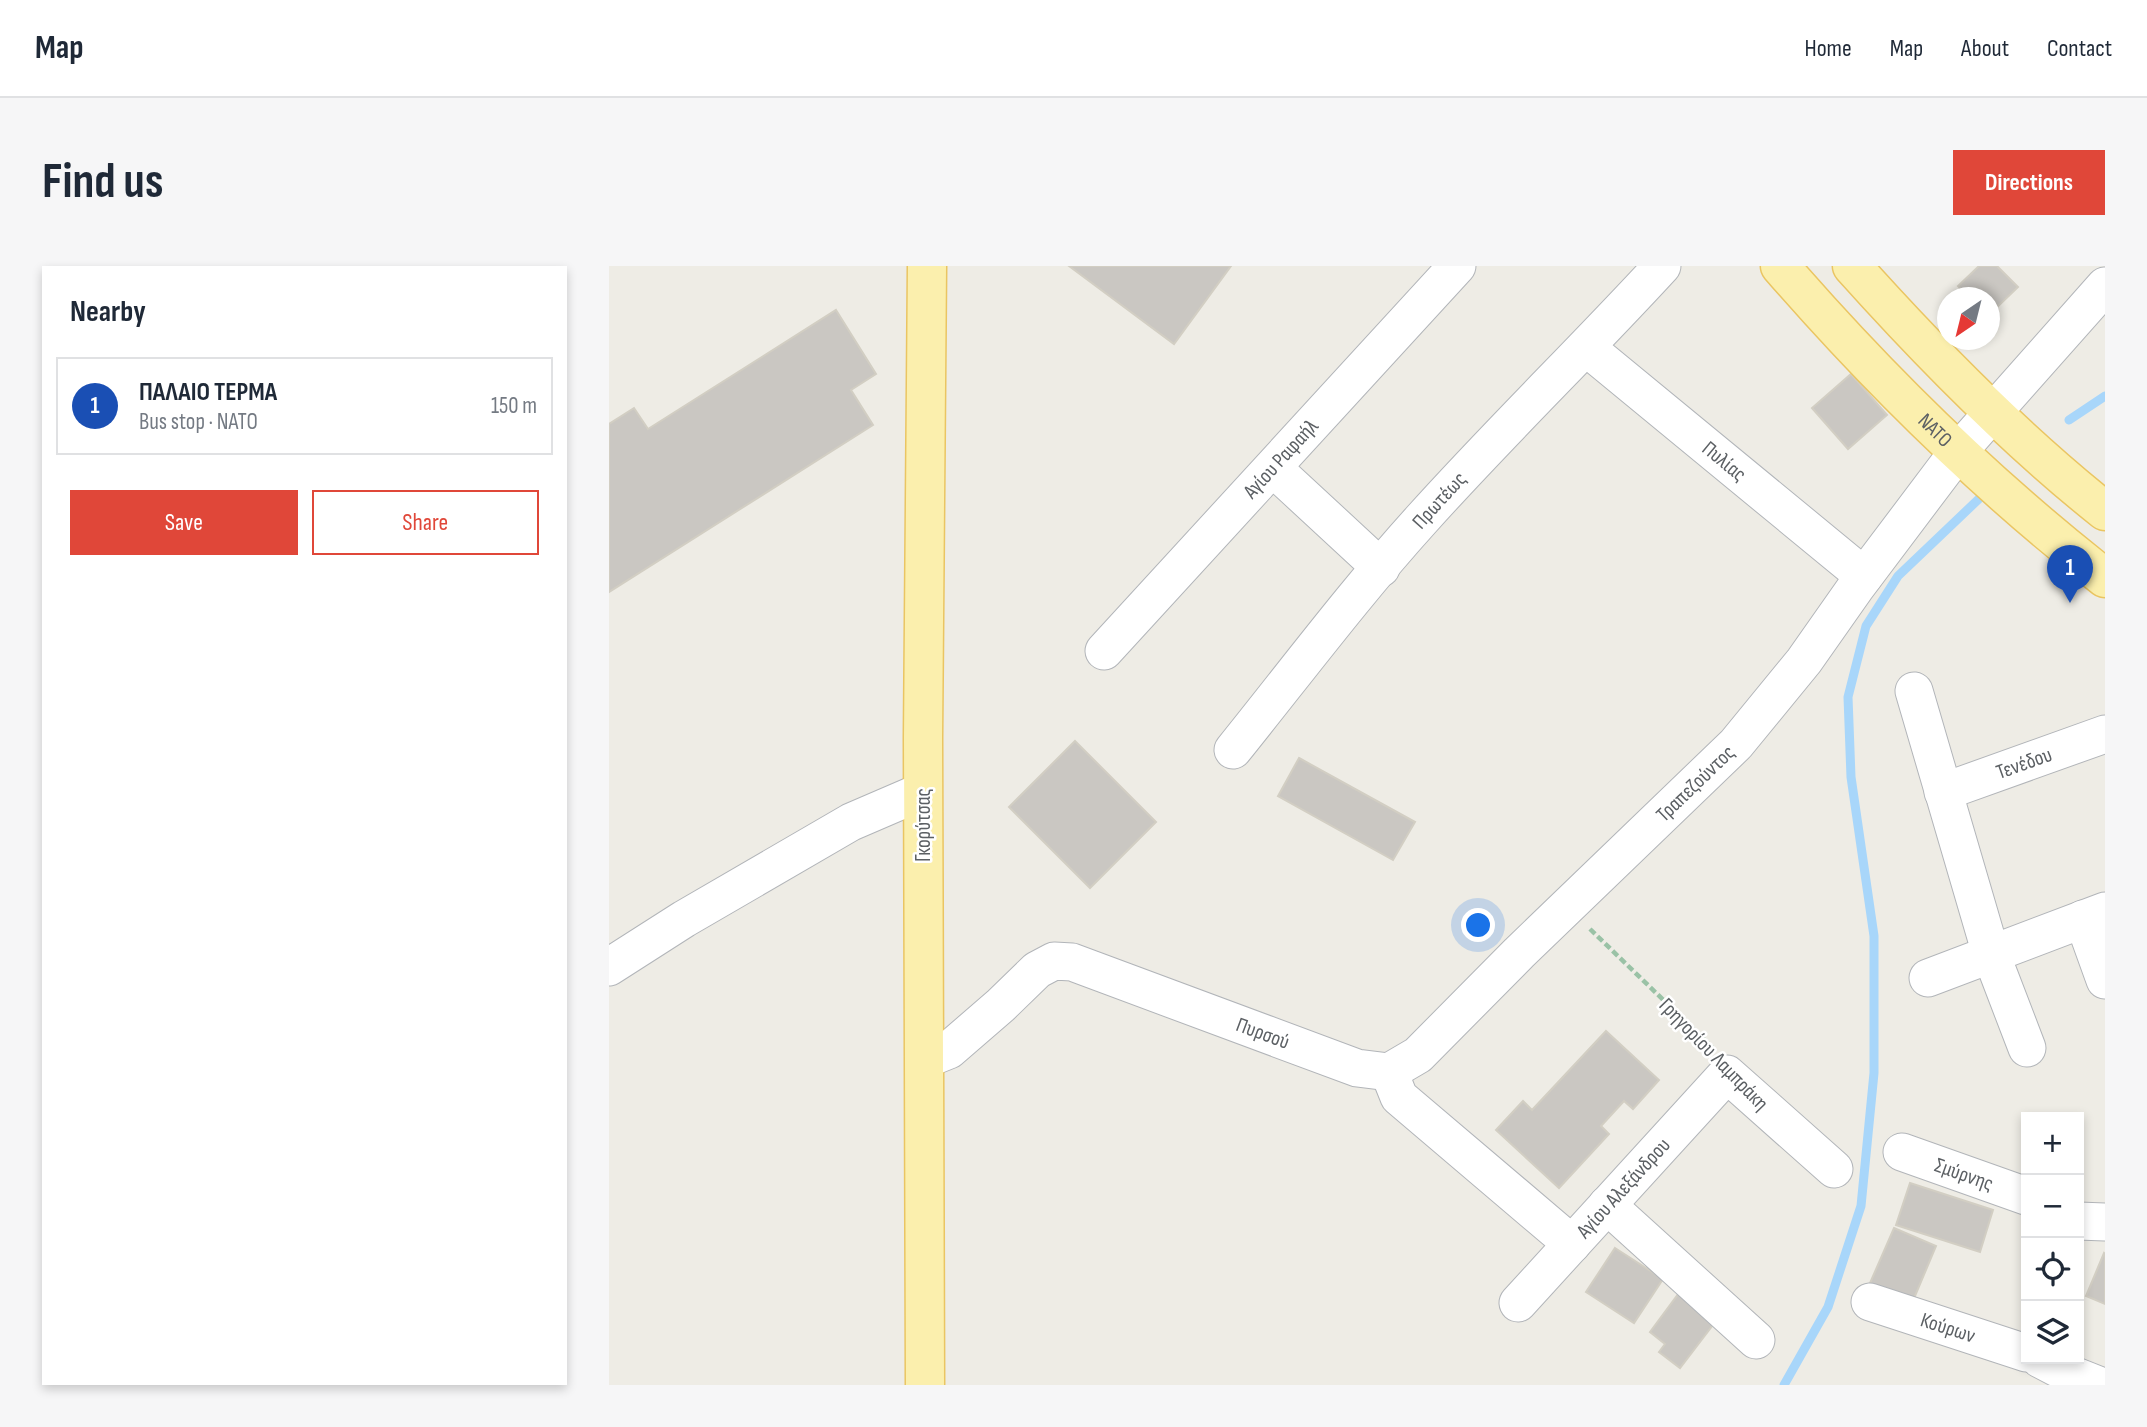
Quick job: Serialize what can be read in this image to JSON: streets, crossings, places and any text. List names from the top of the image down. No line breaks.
{"streets":{"main road":["ΝΑΤΟ","Γκορύτσας"],"street":["Αγίου Ραφαήλ","Πυλίας","Πρωτέως","Τενέδου","Τραπεζούντος","Πυρσού","Γρηγορίου Λαμπράκη","Σμύρνης","Αγίου Αλεξάνδρου","Κούρων"]},"crossings":[["ΝΑΤΟ","Τραπεζούντος"],["Πυλίας","Πρωτέως"],["Πυλίας","Τραπεζούντος"],["Τραπεζούντος","Πυρσού"],["Τραπεζούντος","Γρηγορίου Λαμπράκη"],["Γκορύτσας","Πυρσού"],["Γρηγορίου Λαμπράκη","Αγίου Αλεξάνδρου"]],"north":"bottom left","page":{"header":"Map","nav":["Home","Map","About","Contact"],"buttons":["Directions",["Save","Share"]],"title":"Find us","heading":"Nearby","list":[{"mark":"1","name":"ΠΑΛΑΙΟ ΤΕΡΜΑ","note":"Bus stop · ΝΑΤΟ","value":"150 m"}],"pins":"1","map_buttons":["+","−"]}}
